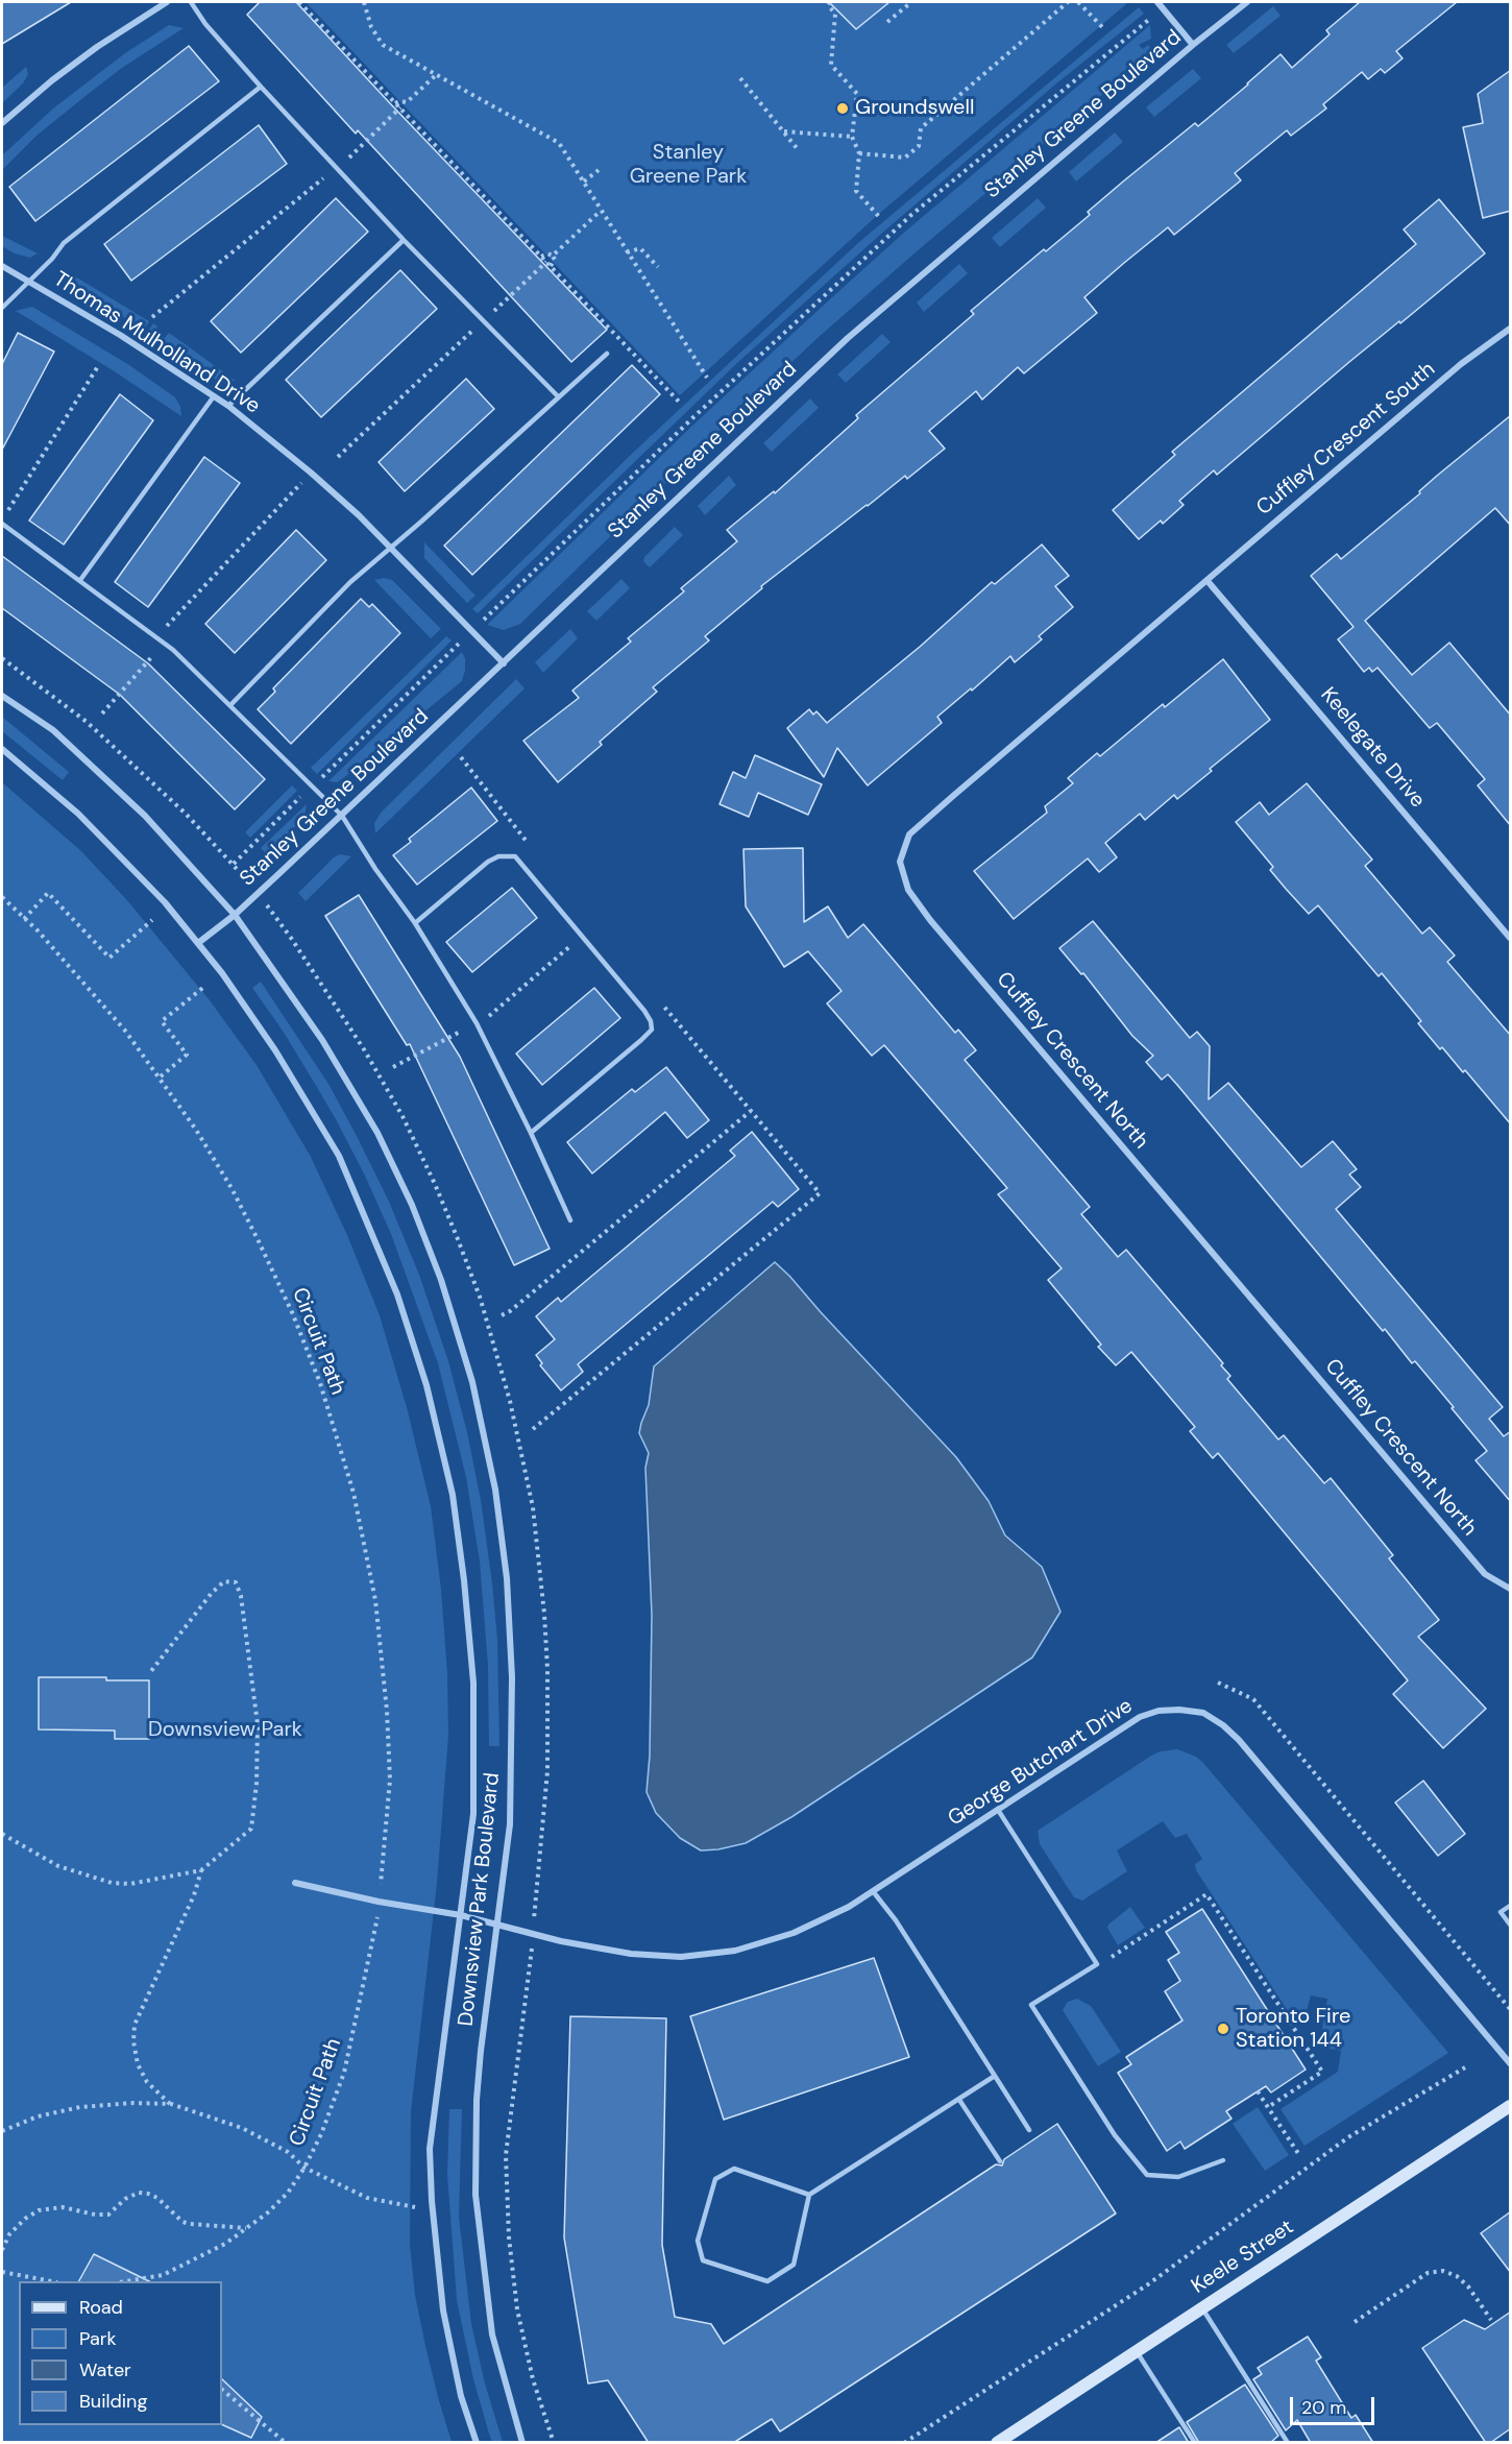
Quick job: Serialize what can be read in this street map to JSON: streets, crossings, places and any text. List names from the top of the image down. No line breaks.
{"streets":{"main road":["Keele Street"],"street":["Stanley Greene Boulevard","Thomas Mulholland Drive","Cuffley Crescent South","Keelegate Drive","Cuffley Crescent North","George Butchart Drive","Downsview Park Boulevard"],"path":["Circuit Path"]},"crossings":[["Stanley Greene Boulevard","Thomas Mulholland Drive"],["Stanley Greene Boulevard","Downsview Park Boulevard"],["Cuffley Crescent South","Keelegate Drive"],["Cuffley Crescent South","Cuffley Crescent North"],["Keelegate Drive","Cuffley Crescent North"],["George Butchart Drive","Downsview Park Boulevard"]],"parks":["Stanley Greene Park","Downsview Park"],"places":["Groundswell","Toronto Fire Station 144"],"legend":["Road","Park","Water","Building"],"scale_bar":"20 m"}
